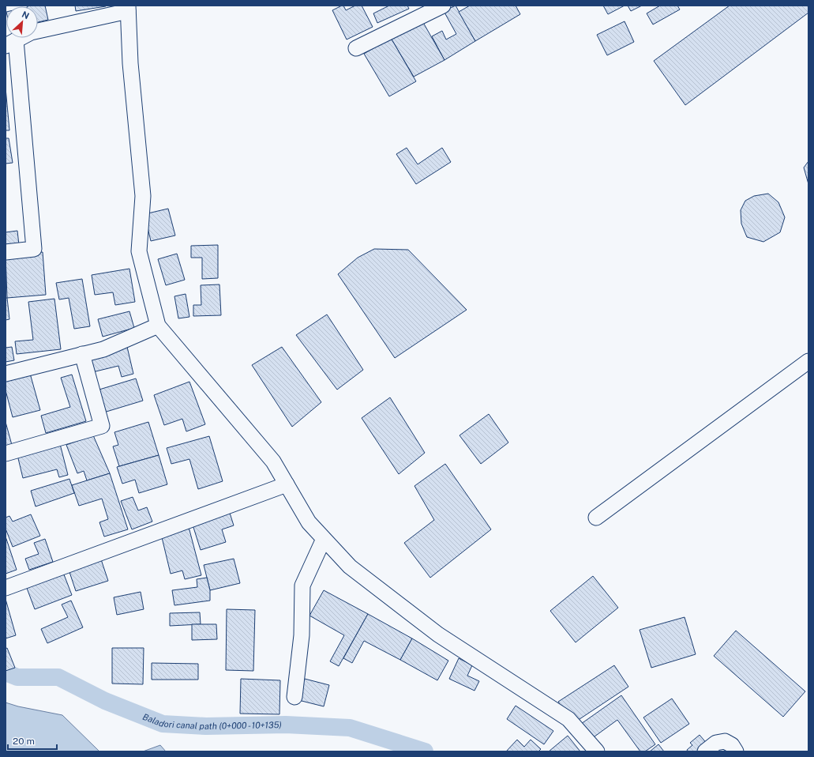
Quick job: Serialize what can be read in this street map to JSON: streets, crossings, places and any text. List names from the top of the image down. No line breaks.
{"water":["Baladori canal path (0+000 - 10+135)"],"scale_bar":"20 m","north":"top right"}
